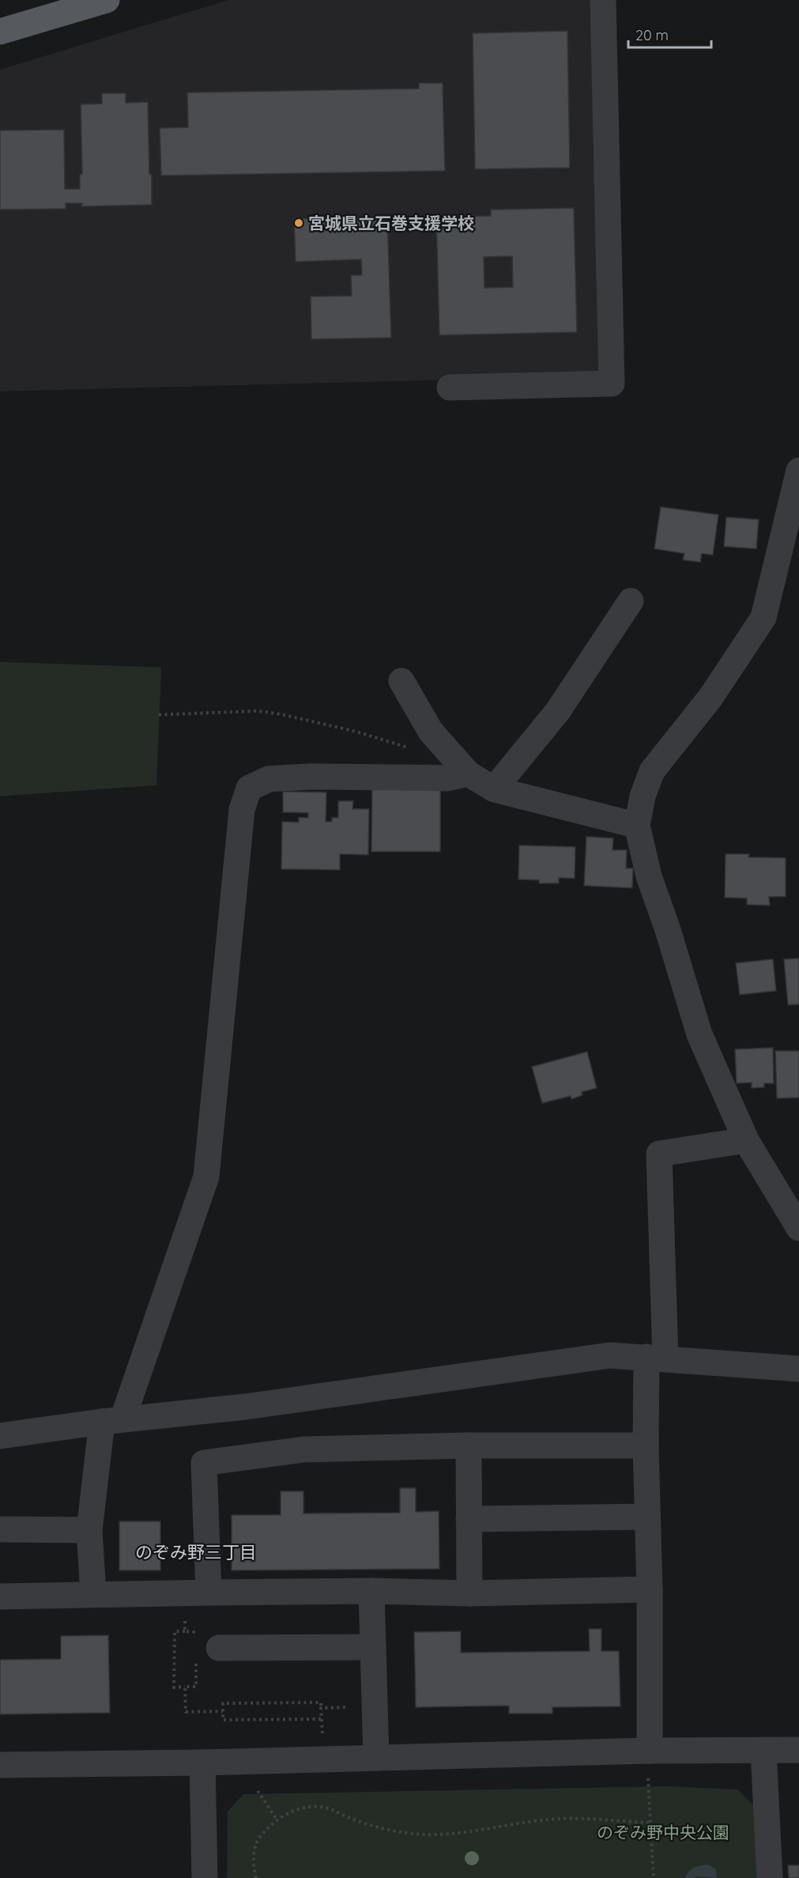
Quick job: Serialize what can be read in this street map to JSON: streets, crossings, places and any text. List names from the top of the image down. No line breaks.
{"districts":["のぞみ野三丁目"],"parks":["のぞみ野中央公園"],"places":["宮城県立石巻支援学校"],"scale_bar":"20 m"}
